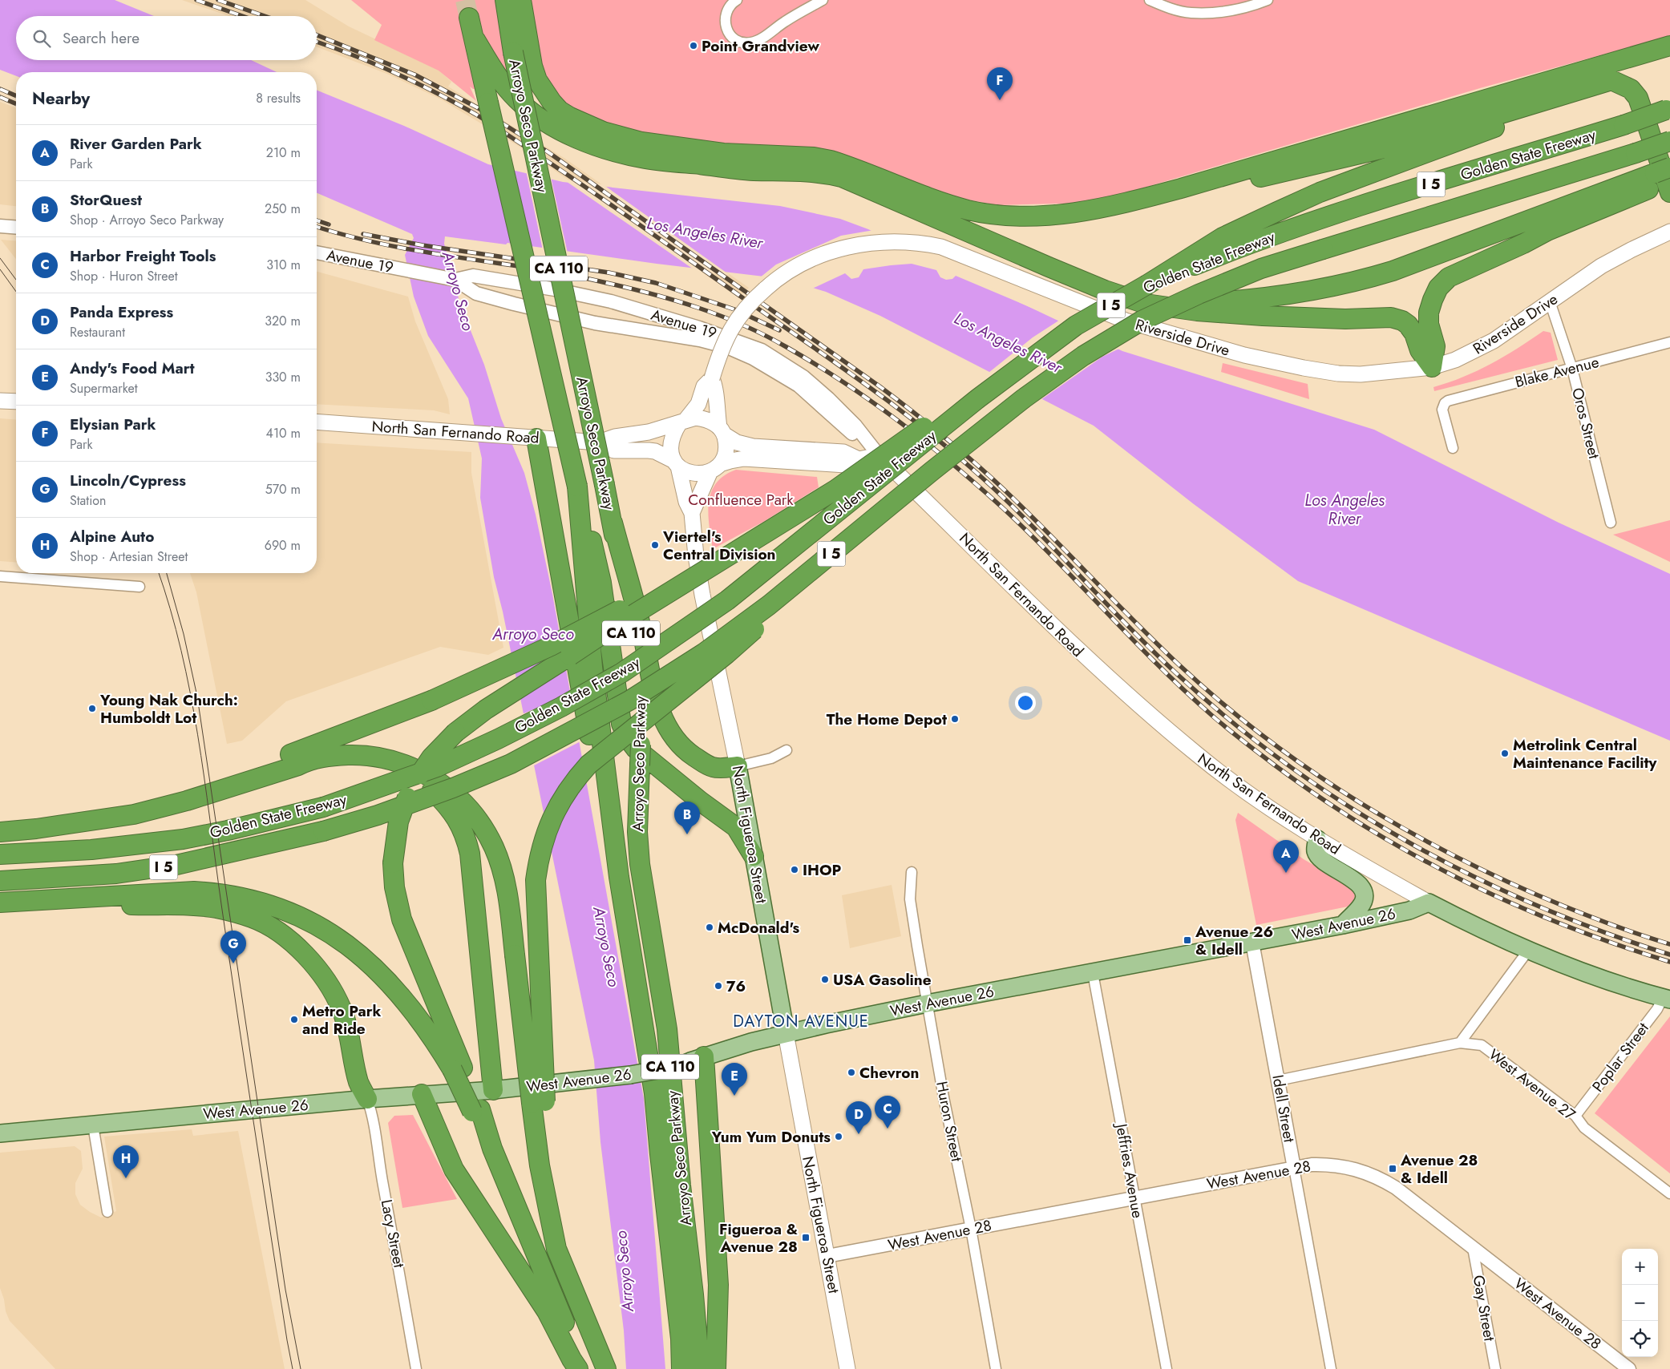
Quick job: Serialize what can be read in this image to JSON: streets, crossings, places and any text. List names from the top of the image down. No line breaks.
{"streets":{"highway":["Arroyo Seco Parkway","Golden State Freeway","I 5","CA 110"],"main road":["Riverside Drive","North San Fernando Road","North Figueroa Street","West Avenue 26"],"street":["Avenue 19","Blake Avenue","Oros Street","Poplar Street","West Avenue 27","Idell Street","Huron Street","Jeffries Avenue","West Avenue 28","Lacy Street","Gay Street"]},"crossings":[["Avenue 19","North San Fernando Road"],["Riverside Drive","Oros Street"],["Riverside Drive","North San Fernando Road"],["Riverside Drive","North Figueroa Street"],["Blake Avenue","Oros Street"],["North San Fernando Road","North Figueroa Street"],["North San Fernando Road","West Avenue 26"],["North San Fernando Road","Poplar Street"],["North Figueroa Street","West Avenue 26"],["North Figueroa Street","West Avenue 28"],["West Avenue 26","Idell Street"],["West Avenue 26","Huron Street"],["West Avenue 26","Jeffries Avenue"],["West Avenue 26","Lacy Street"],["Poplar Street","West Avenue 27"],["West Avenue 27","Idell Street"],["Idell Street","West Avenue 28"],["Huron Street","West Avenue 28"],["Jeffries Avenue","West Avenue 28"],["West Avenue 28","Gay Street"]],"districts":["DAYTON AVENUE"],"water":["Los Angeles River","Arroyo Seco"],"parks":["Confluence Park"],"places":{"other":["Point Grandview","Viertel's Central Division","Young Nak Church: Humboldt Lot","The Home Depot","Metrolink Central Maintenance Facility","IHOP","McDonald's","USA Gasoline","76","Metro Park and Ride","Chevron","Yum Yum Donuts"],"transit":["Avenue 26 & Idell","Avenue 28 & Idell","Figueroa & Avenue 28"]},"page":{"search":"Search here","pins":["F","B","A","G","E","C","D","H"],"heading":["Nearby","8 results"],"list":[{"mark":"A","name":"River Garden Park","note":"Park","value":"210 m"},{"mark":"B","name":"StorQuest","note":"Shop · Arroyo Seco Parkway","value":"250 m"},{"mark":"C","name":"Harbor Freight Tools","note":"Shop · Huron Street","value":"310 m"},{"mark":"D","name":"Panda Express","note":"Restaurant","value":"320 m"},{"mark":"E","name":"Andy's Food Mart","note":"Supermarket","value":"330 m"},{"mark":"F","name":"Elysian Park","note":"Park","value":"410 m"},{"mark":"G","name":"Lincoln/Cypress","note":"Station","value":"570 m"},{"mark":"H","name":"Alpine Auto","note":"Shop · Artesian Street","value":"690 m"}],"map_buttons":["+","−"]}}
